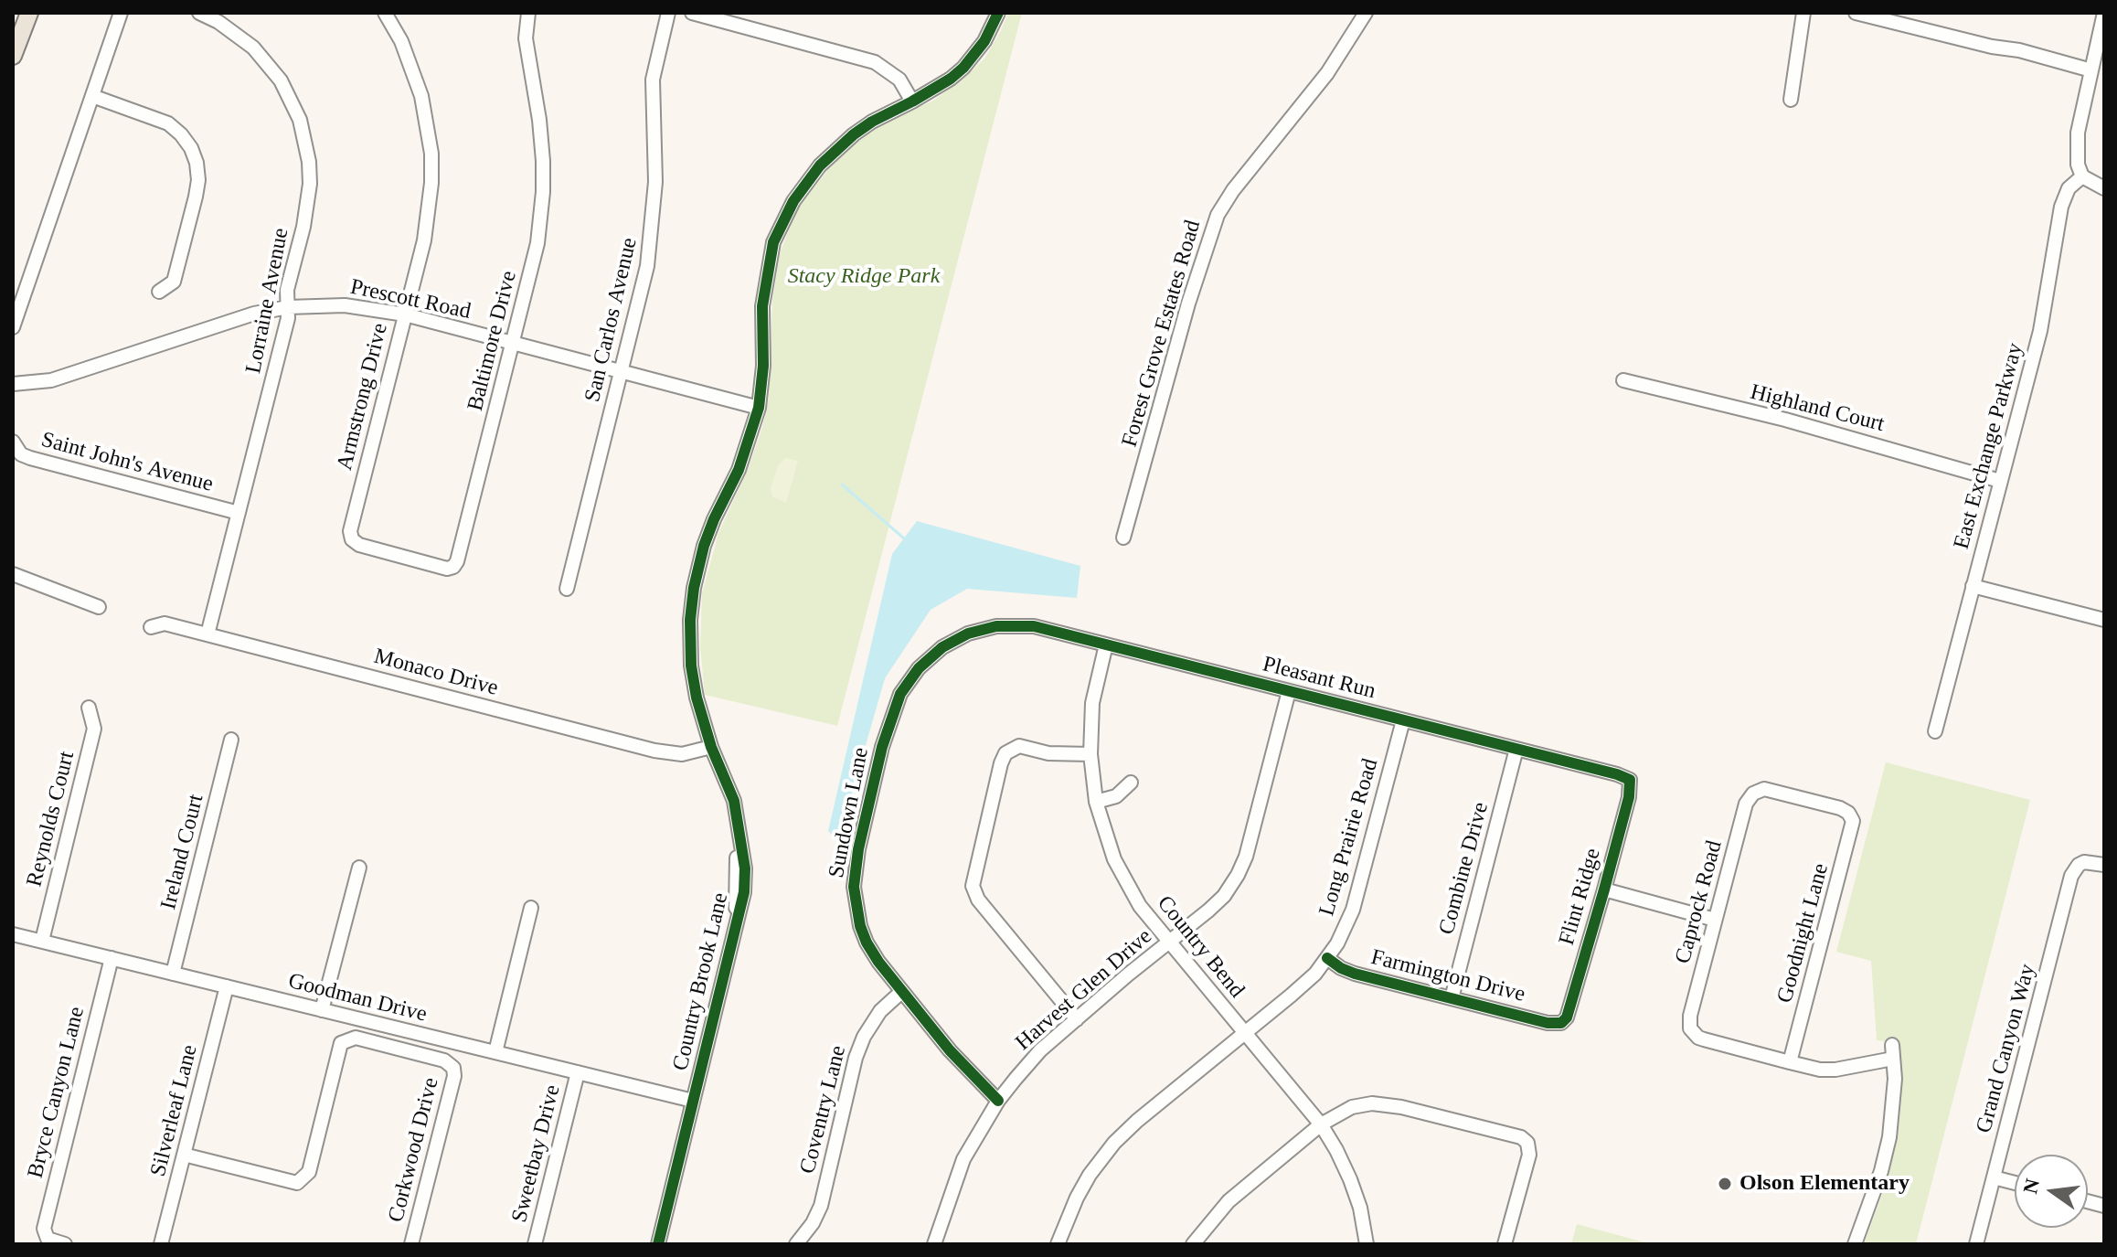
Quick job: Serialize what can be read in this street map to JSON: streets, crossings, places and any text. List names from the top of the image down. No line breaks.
{"streets":{"street":["Prescott Road","Lorraine Avenue","San Carlos Avenue","Forest Grove Estates Road","Baltimore Drive","Armstrong Drive","Highland Court","East Exchange Parkway","Saint John's Avenue","Monaco Drive","Pleasant Run","Sundown Lane","Reynolds Court","Long Prairie Road","Ireland Court","Combine Drive","Flint Ridge","Caprock Road","Goodnight Lane","Country Bend","Farmington Drive","Country Brook Lane","Harvest Glen Drive","Goodman Drive","Grand Canyon Way","Bryce Canyon Lane","Coventry Lane","Silverleaf Lane","Corkwood Drive","Sweetbay Drive"]},"crossings":[["Prescott Road","Lorraine Avenue"],["Prescott Road","San Carlos Avenue"],["Prescott Road","Baltimore Drive"],["Prescott Road","Armstrong Drive"],["Prescott Road","Country Brook Lane"],["Lorraine Avenue","Saint John's Avenue"],["Lorraine Avenue","Monaco Drive"],["Baltimore Drive","Armstrong Drive"],["Highland Court","East Exchange Parkway"],["Monaco Drive","Country Brook Lane"],["Pleasant Run","Sundown Lane"],["Pleasant Run","Long Prairie Road"],["Pleasant Run","Combine Drive"],["Pleasant Run","Flint Ridge"],["Pleasant Run","Country Bend"],["Pleasant Run","Harvest Glen Drive"],["Sundown Lane","Harvest Glen Drive"],["Sundown Lane","Coventry Lane"],["Reynolds Court","Goodman Drive"],["Long Prairie Road","Country Bend"],["Long Prairie Road","Farmington Drive"],["Ireland Court","Goodman Drive"],["Combine Drive","Farmington Drive"],["Flint Ridge","Farmington Drive"],["Caprock Road","Goodnight Lane"],["Country Bend","Harvest Glen Drive"],["Country Brook Lane","Goodman Drive"],["Goodman Drive","Bryce Canyon Lane"],["Goodman Drive","Silverleaf Lane"],["Goodman Drive","Sweetbay Drive"],["Silverleaf Lane","Corkwood Drive"]],"parks":["Stacy Ridge Park"],"places":["Olson Elementary"],"north":"left"}
